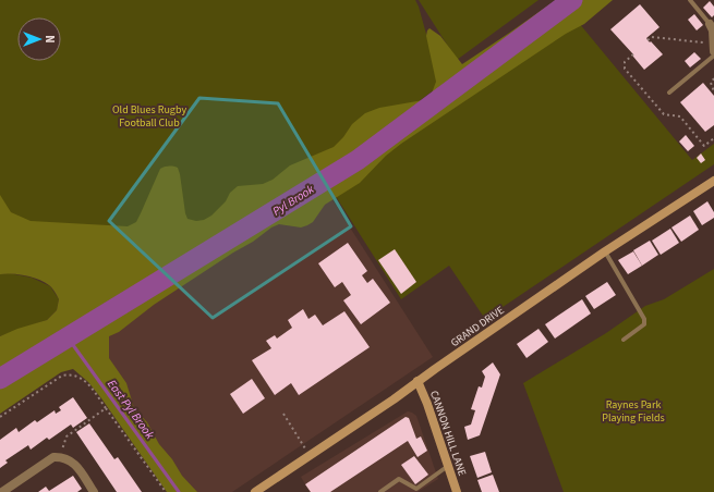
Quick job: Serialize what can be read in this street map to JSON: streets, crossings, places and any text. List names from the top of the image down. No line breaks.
{"streets":{"main road":["GRAND DRIVE","CANNON HILL LANE"]},"crossings":[["GRAND DRIVE","CANNON HILL LANE"]],"water":["Pyl Brook","East Pyl Brook"],"parks":["Old Blues Rugby Football Club","Raynes Park Playing Fields"],"north":"right"}
